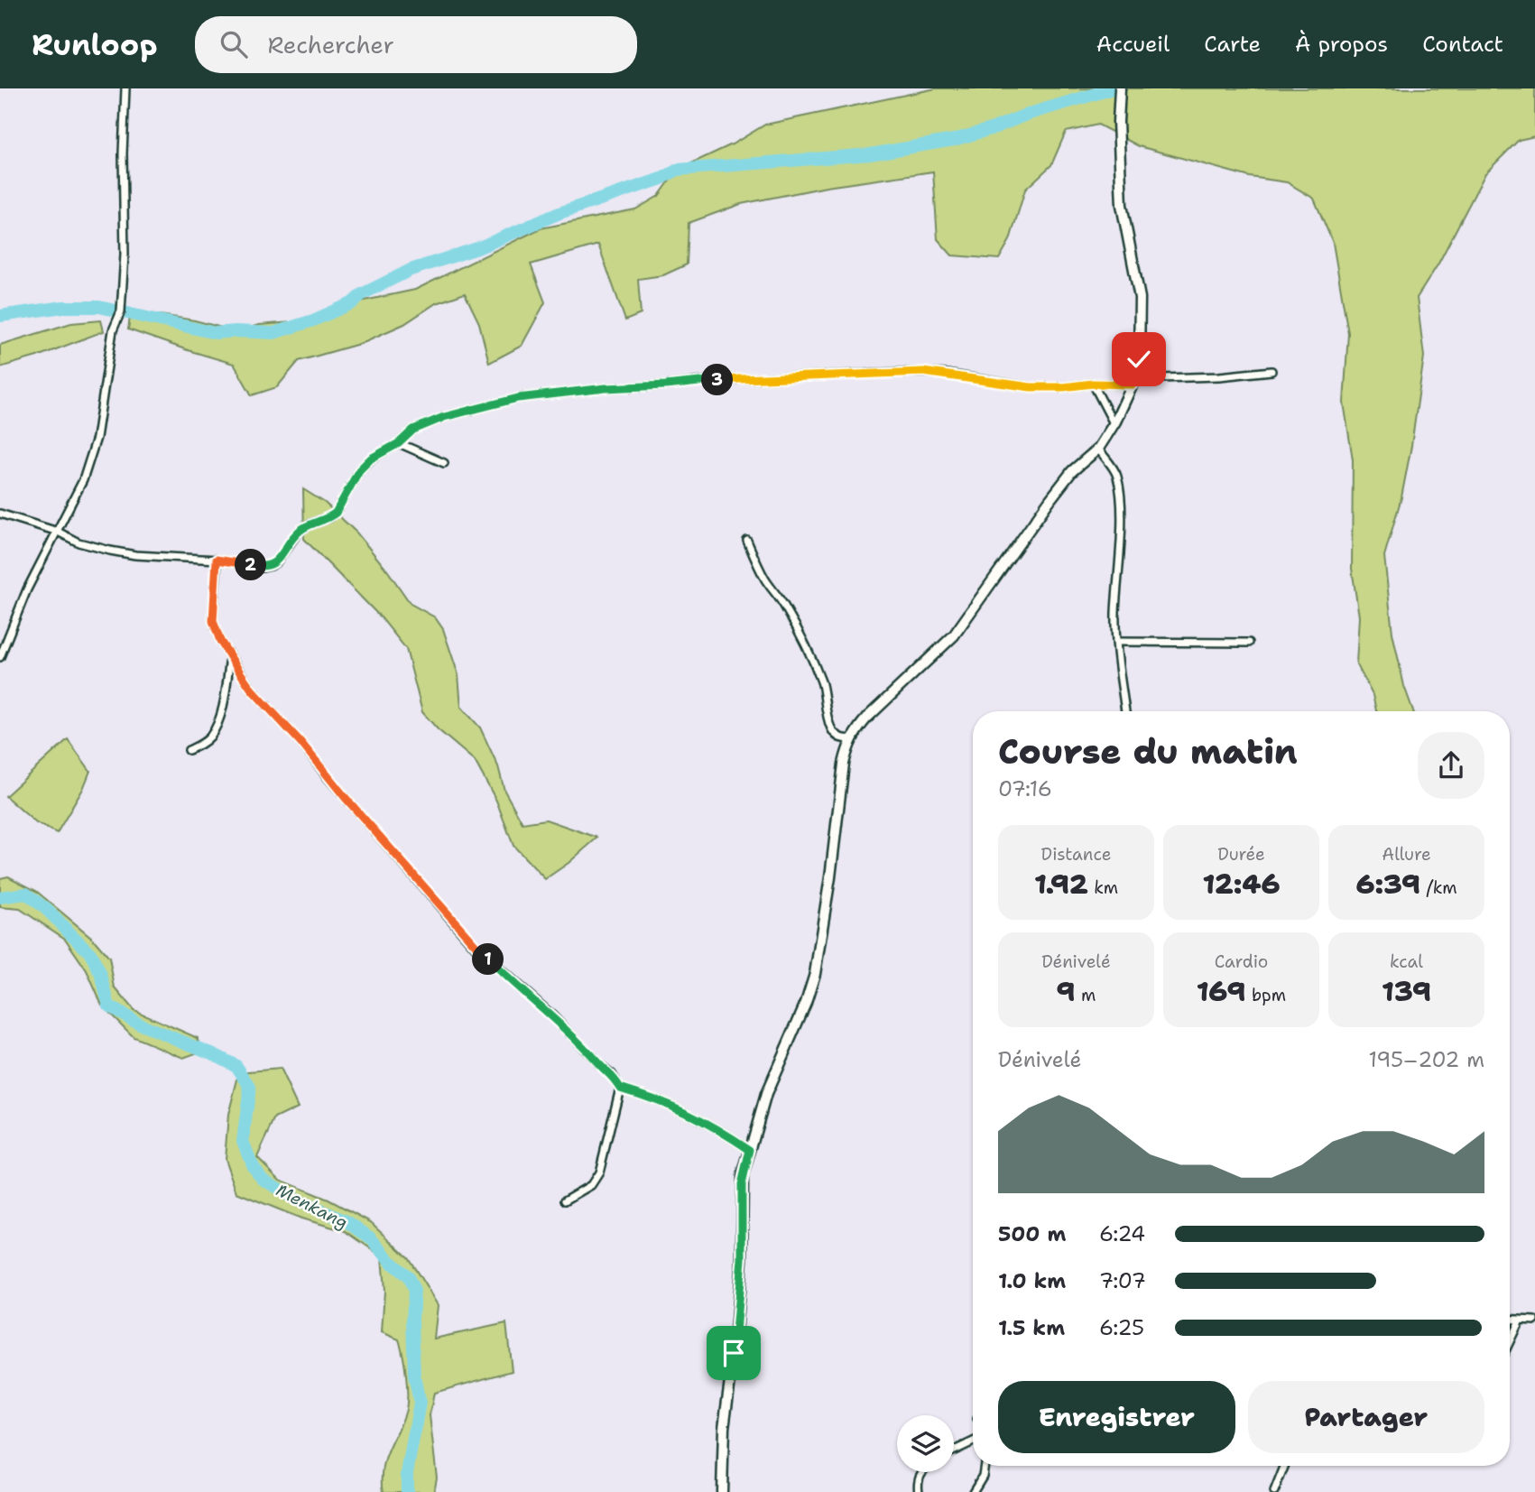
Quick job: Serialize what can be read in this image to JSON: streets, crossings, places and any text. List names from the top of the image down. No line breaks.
{"water":["Menkang"],"page":{"header":"Runloop","search":"Rechercher","nav":["Accueil","Carte","À propos","Contact"],"pins":["3","2","1"],"heading":["Course du matin","07:16"],"stats":[["Distance","1.92 km"],["Durée","12:46"],["Allure","6:39 /km"],["Dénivelé","9 m"],["Cardio","169 bpm"],["kcal","139"]],"chart":["Dénivelé","195–202 m"],"list":[{"name":"500 m","note":"6:24"},{"name":"1.0 km","note":"7:07"},{"name":"1.5 km","note":"6:25"}],"buttons":["Enregistrer","Partager"]}}
